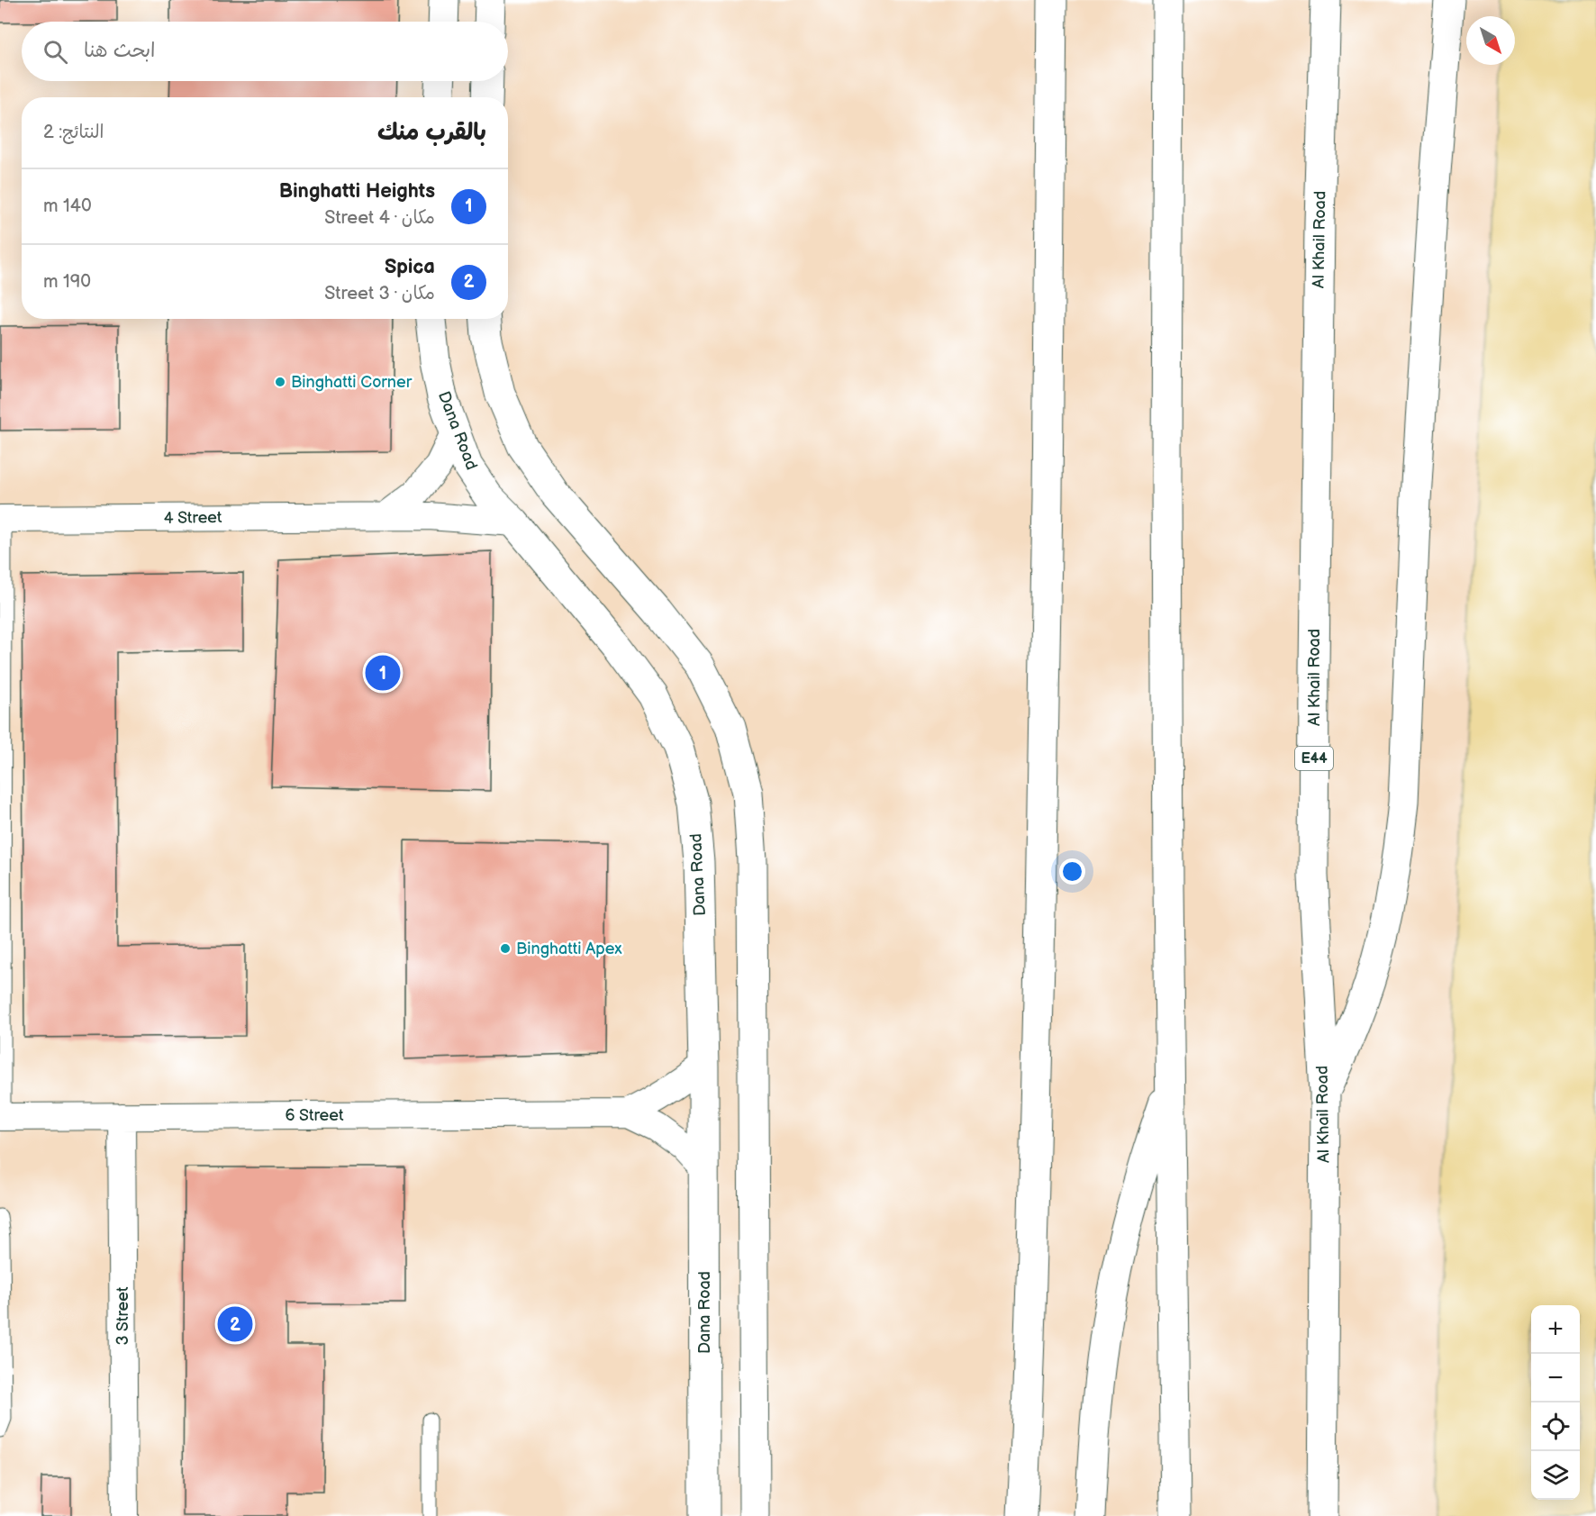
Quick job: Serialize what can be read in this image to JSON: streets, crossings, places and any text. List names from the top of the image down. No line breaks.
{"streets":{"main road":["Al Khail Road","Dana Road","E44"],"street":["4 Street","6 Street","3 Street"]},"crossings":[["Dana Road","4 Street"],["Dana Road","6 Street"],["6 Street","3 Street"]],"places":["Binghatti Corner","Binghatti Apex"],"north":"bottom right","page":{"search":"ابحث هنا","heading":["بالقرب منك","النتائج: 2"],"list":[{"mark":"1","name":"Binghatti Heights","note":"مكان · 4 Street","value":"140 m"},{"mark":"2","name":"Spica","note":"مكان · 3 Street","value":"190 m"}],"pins":["1","2"],"map_buttons":["+","−"]}}
